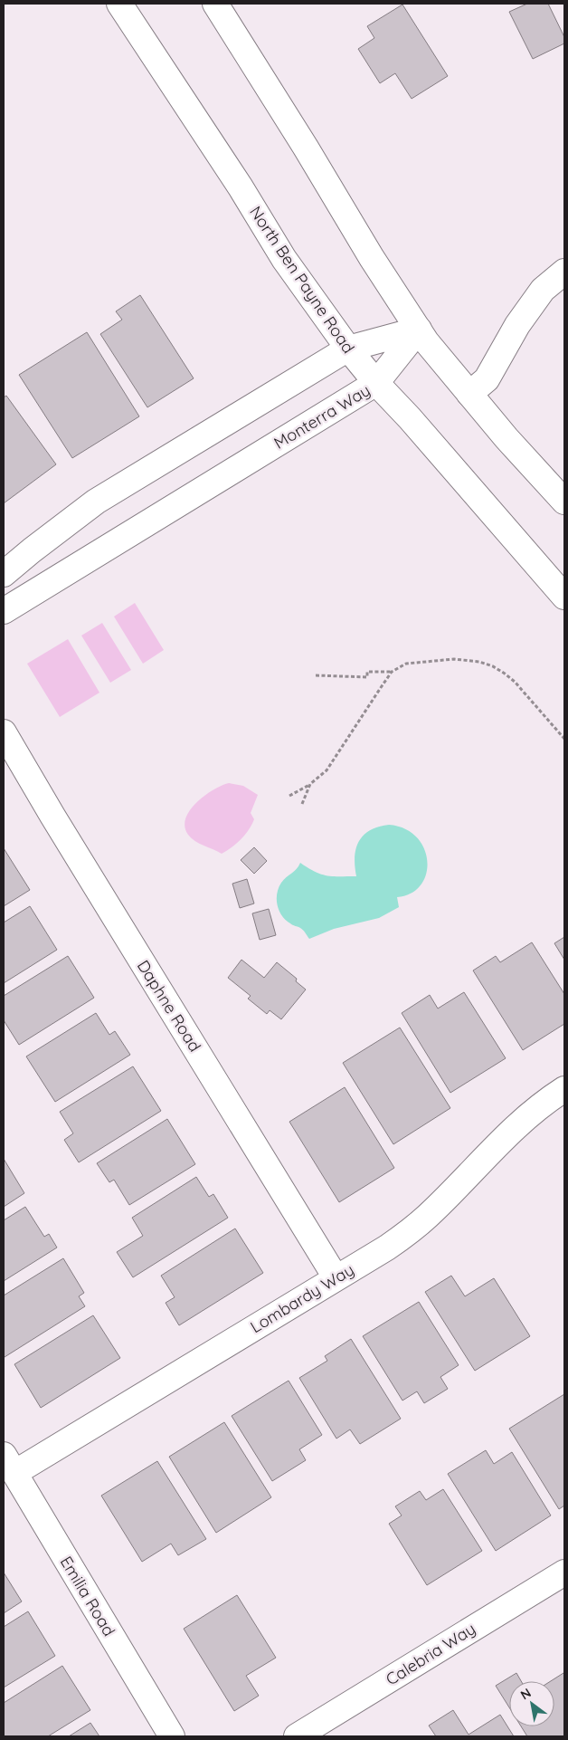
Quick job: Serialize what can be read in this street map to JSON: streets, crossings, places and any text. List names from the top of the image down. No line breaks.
{"streets":{"street":["North Ben Payne Road","Monterra Way","Daphne Road","Lombardy Way","Emilia Road","Calebria Way"]},"crossings":[["North Ben Payne Road","Monterra Way"],["Daphne Road","Lombardy Way"],["Lombardy Way","Emilia Road"]],"north":"top left"}
